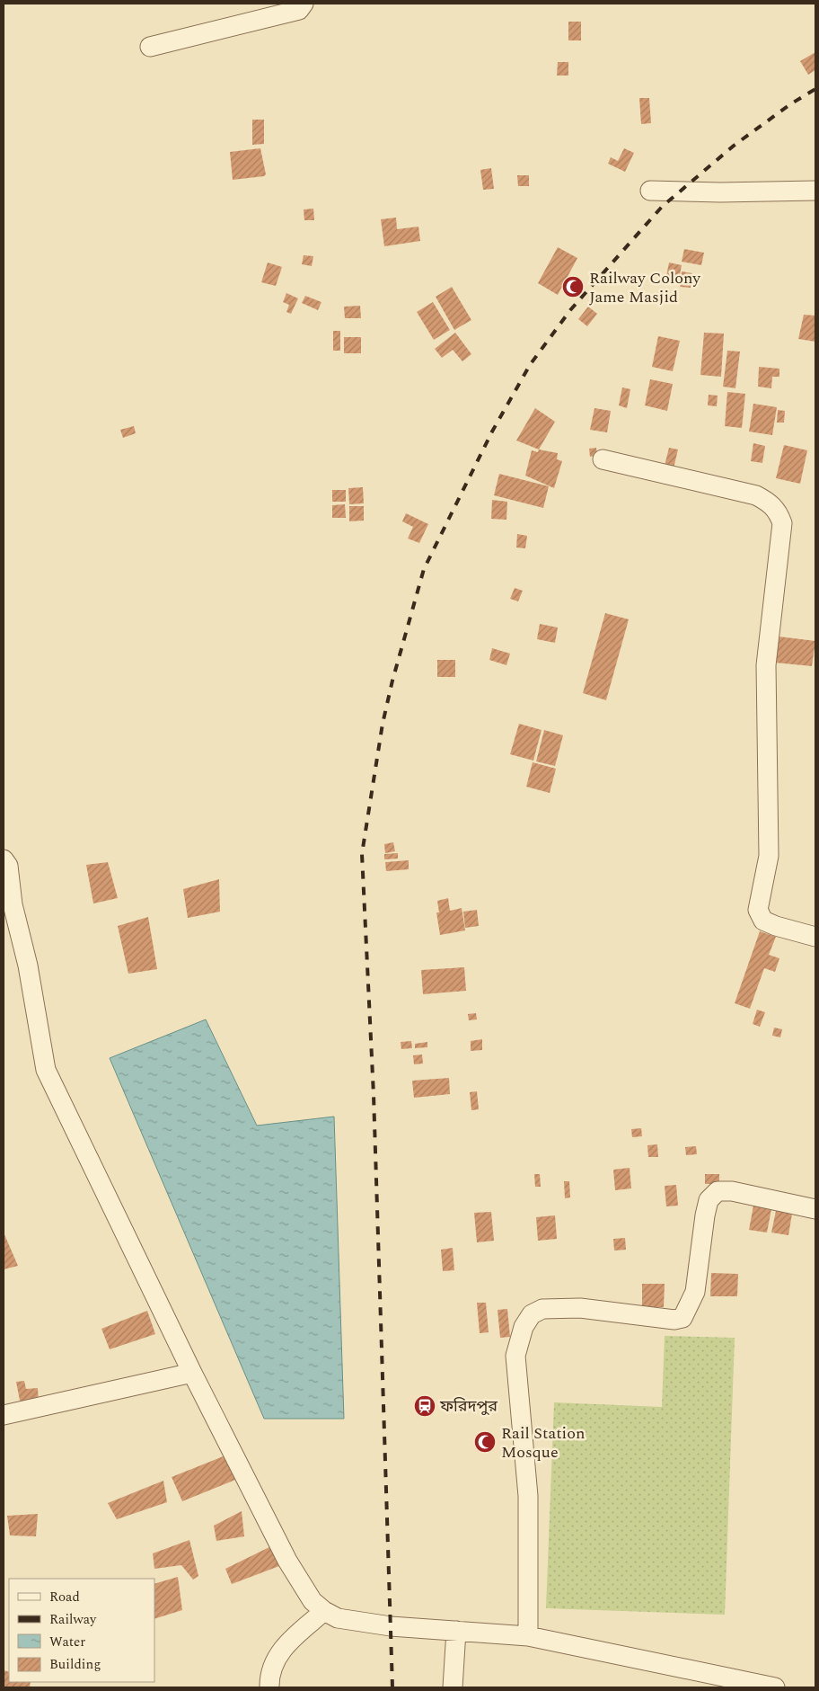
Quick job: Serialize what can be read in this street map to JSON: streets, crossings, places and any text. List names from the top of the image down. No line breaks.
{"places":{"mosque":["Railway Colony Jame Masjid","Rail Station Mosque"],"station":["ফরিদপুর"]},"legend":["Road","Railway","Water","Building"]}
